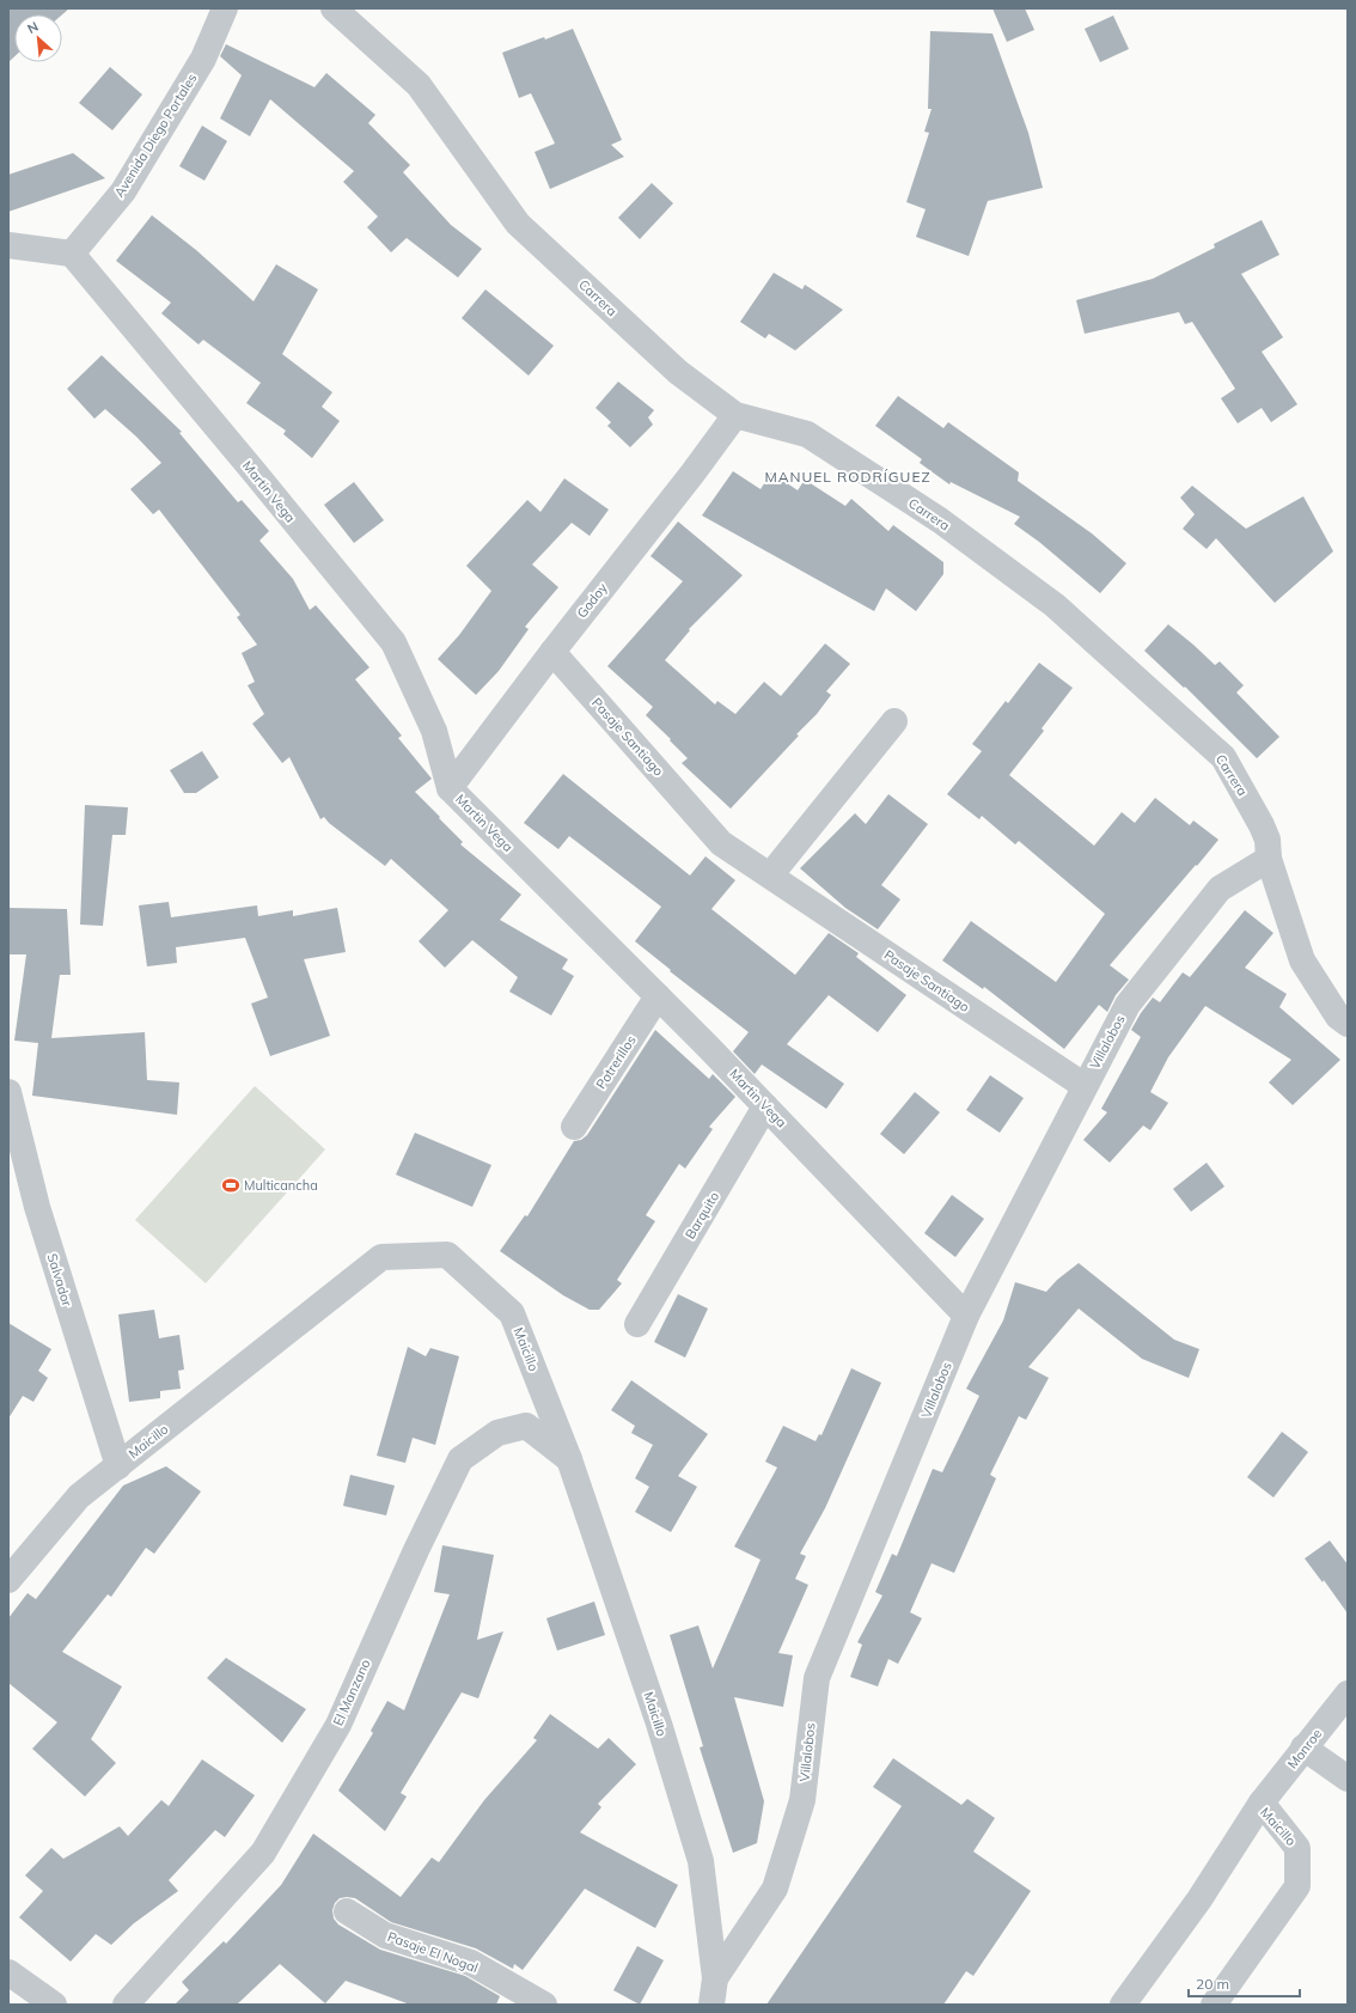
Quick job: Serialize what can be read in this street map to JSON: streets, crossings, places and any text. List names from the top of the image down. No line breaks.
{"streets":{"street":["Avenida Diego Portales","Carrera","Martin Vega","Godoy","Pasaje Santiago","Villalobos","Potrerillos","Barquito","Salvador","Maicillo","El Manzano","Monroe","Pasaje El Nogal"]},"crossings":[["Avenida Diego Portales","Martin Vega"],["Carrera","Godoy"],["Carrera","Villalobos"],["Martin Vega","Godoy"],["Martin Vega","Villalobos"],["Martin Vega","Potrerillos"],["Martin Vega","Barquito"],["Godoy","Pasaje Santiago"],["Pasaje Santiago","Villalobos"],["Villalobos","Maicillo"],["Salvador","Maicillo"],["Maicillo","El Manzano"],["Maicillo","Monroe"]],"districts":["MANUEL RODRÍGUEZ"],"places":{"sports":["Multicancha"]},"scale_bar":"20 m","north":"top left"}
